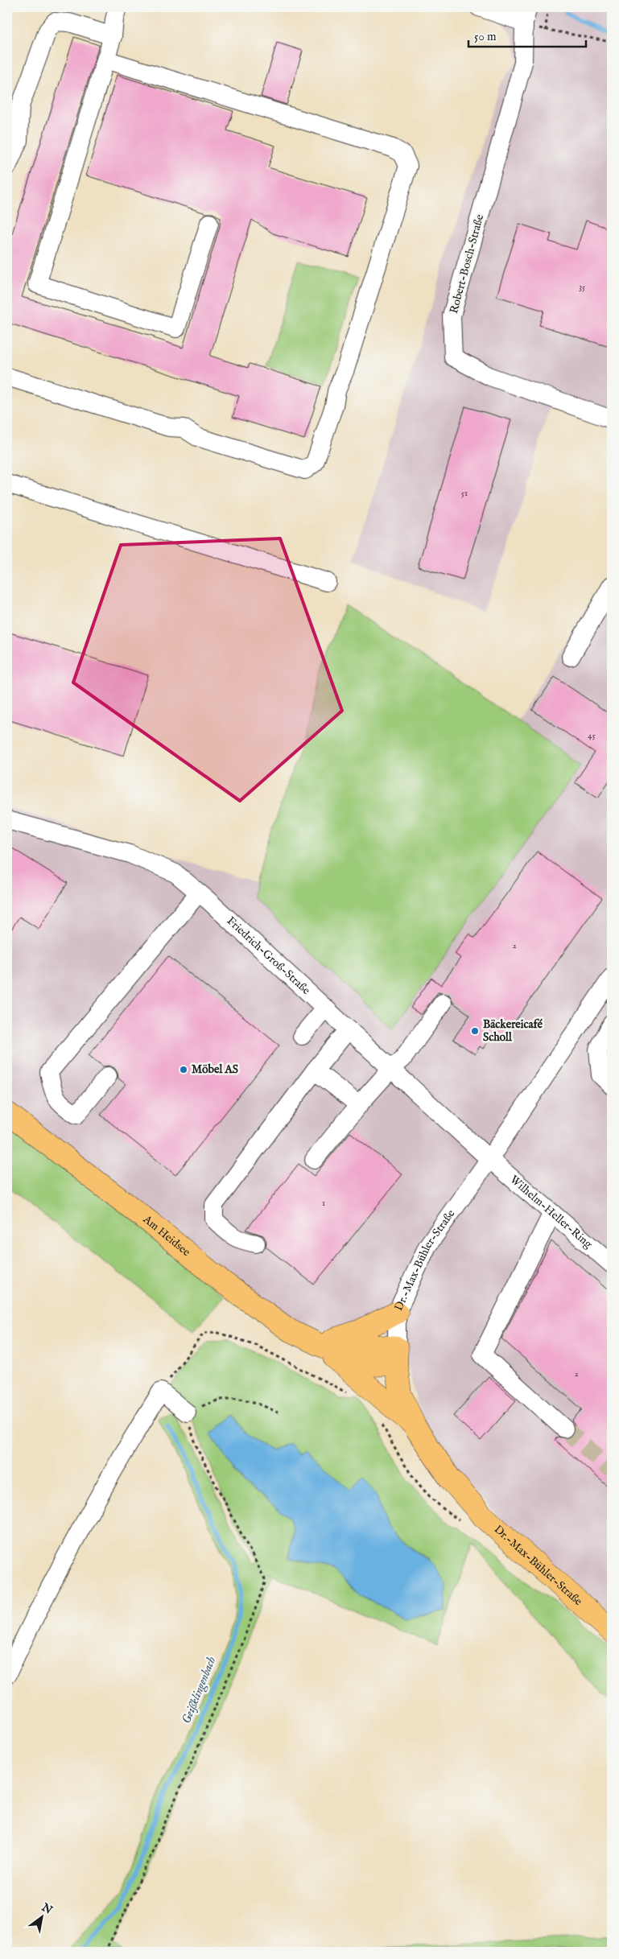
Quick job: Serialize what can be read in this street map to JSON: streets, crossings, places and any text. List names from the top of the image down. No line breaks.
{"streets":{"main road":["Am Heidsee","Dr.-Max-Bühler-Straße"],"street":["Robert-Bosch-Straße","Friedrich-Groß-Straße","Wilhelm-Heller-Ring"]},"crossings":[["Friedrich-Groß-Straße","Wilhelm-Heller-Ring"],["Friedrich-Groß-Straße","Dr.-Max-Bühler-Straße"],["Wilhelm-Heller-Ring","Dr.-Max-Bühler-Straße"],["Am Heidsee","Dr.-Max-Bühler-Straße"]],"water":["Geißklingenbach"],"places":["Bäckereicafé Scholl","Möbel AS"],"house_numbers":["35","51","45","2","1","2"],"scale_bar":"50 m","north":"top right"}
